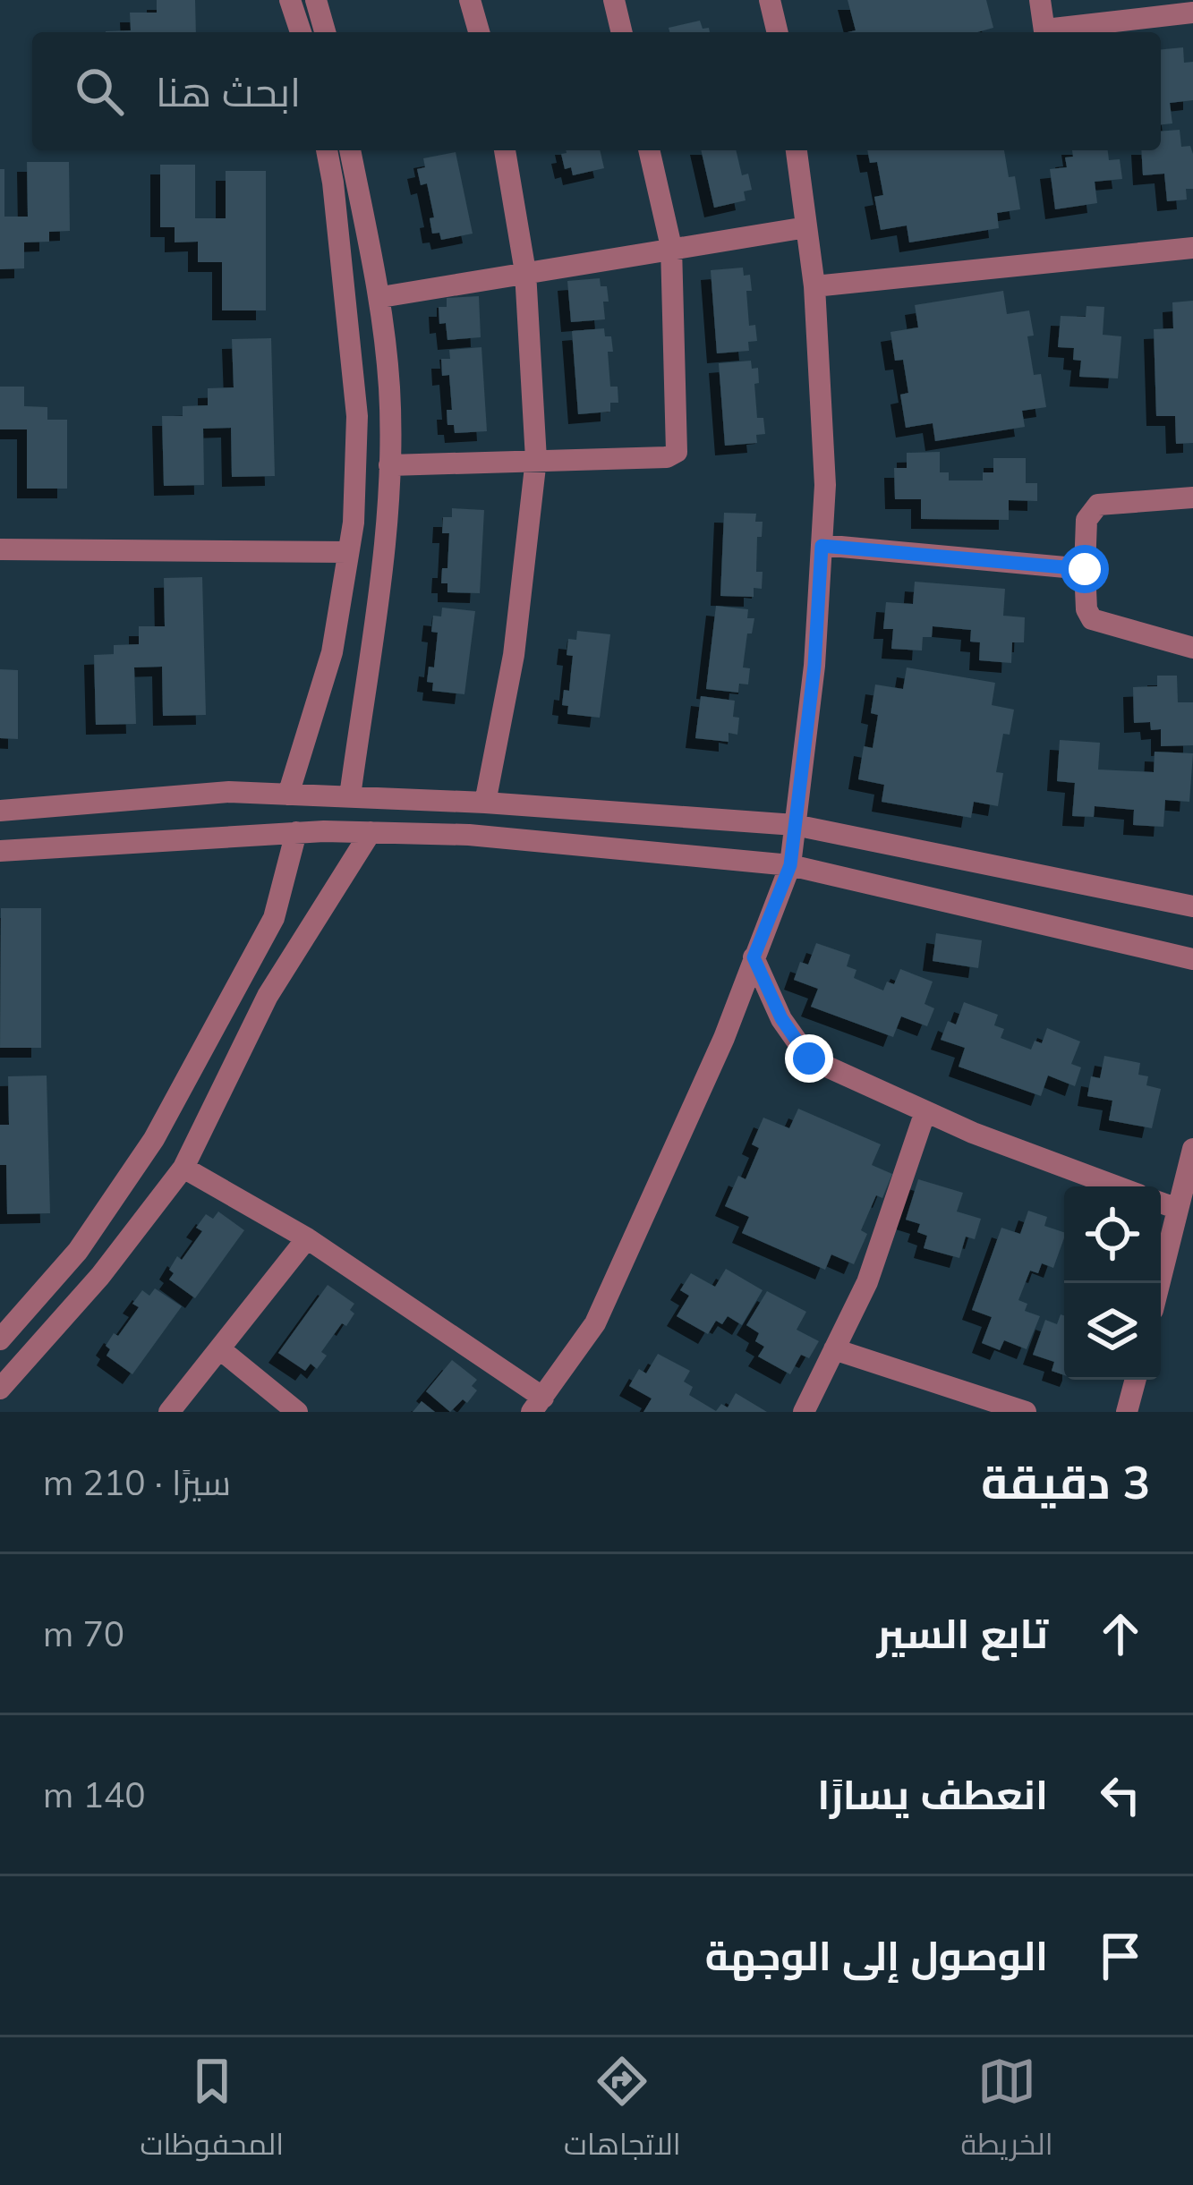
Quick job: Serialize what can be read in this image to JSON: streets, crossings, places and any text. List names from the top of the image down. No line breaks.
{"page":{"search":"ابحث هنا","heading":["3 دقيقة","سيرًا · 210 m"],"list":[["تابع السير","70 m"],["انعطف يسارًا","140 m"],"الوصول إلى الوجهة"],"nav":["الخريطة","الاتجاهات","المحفوظات"]}}
